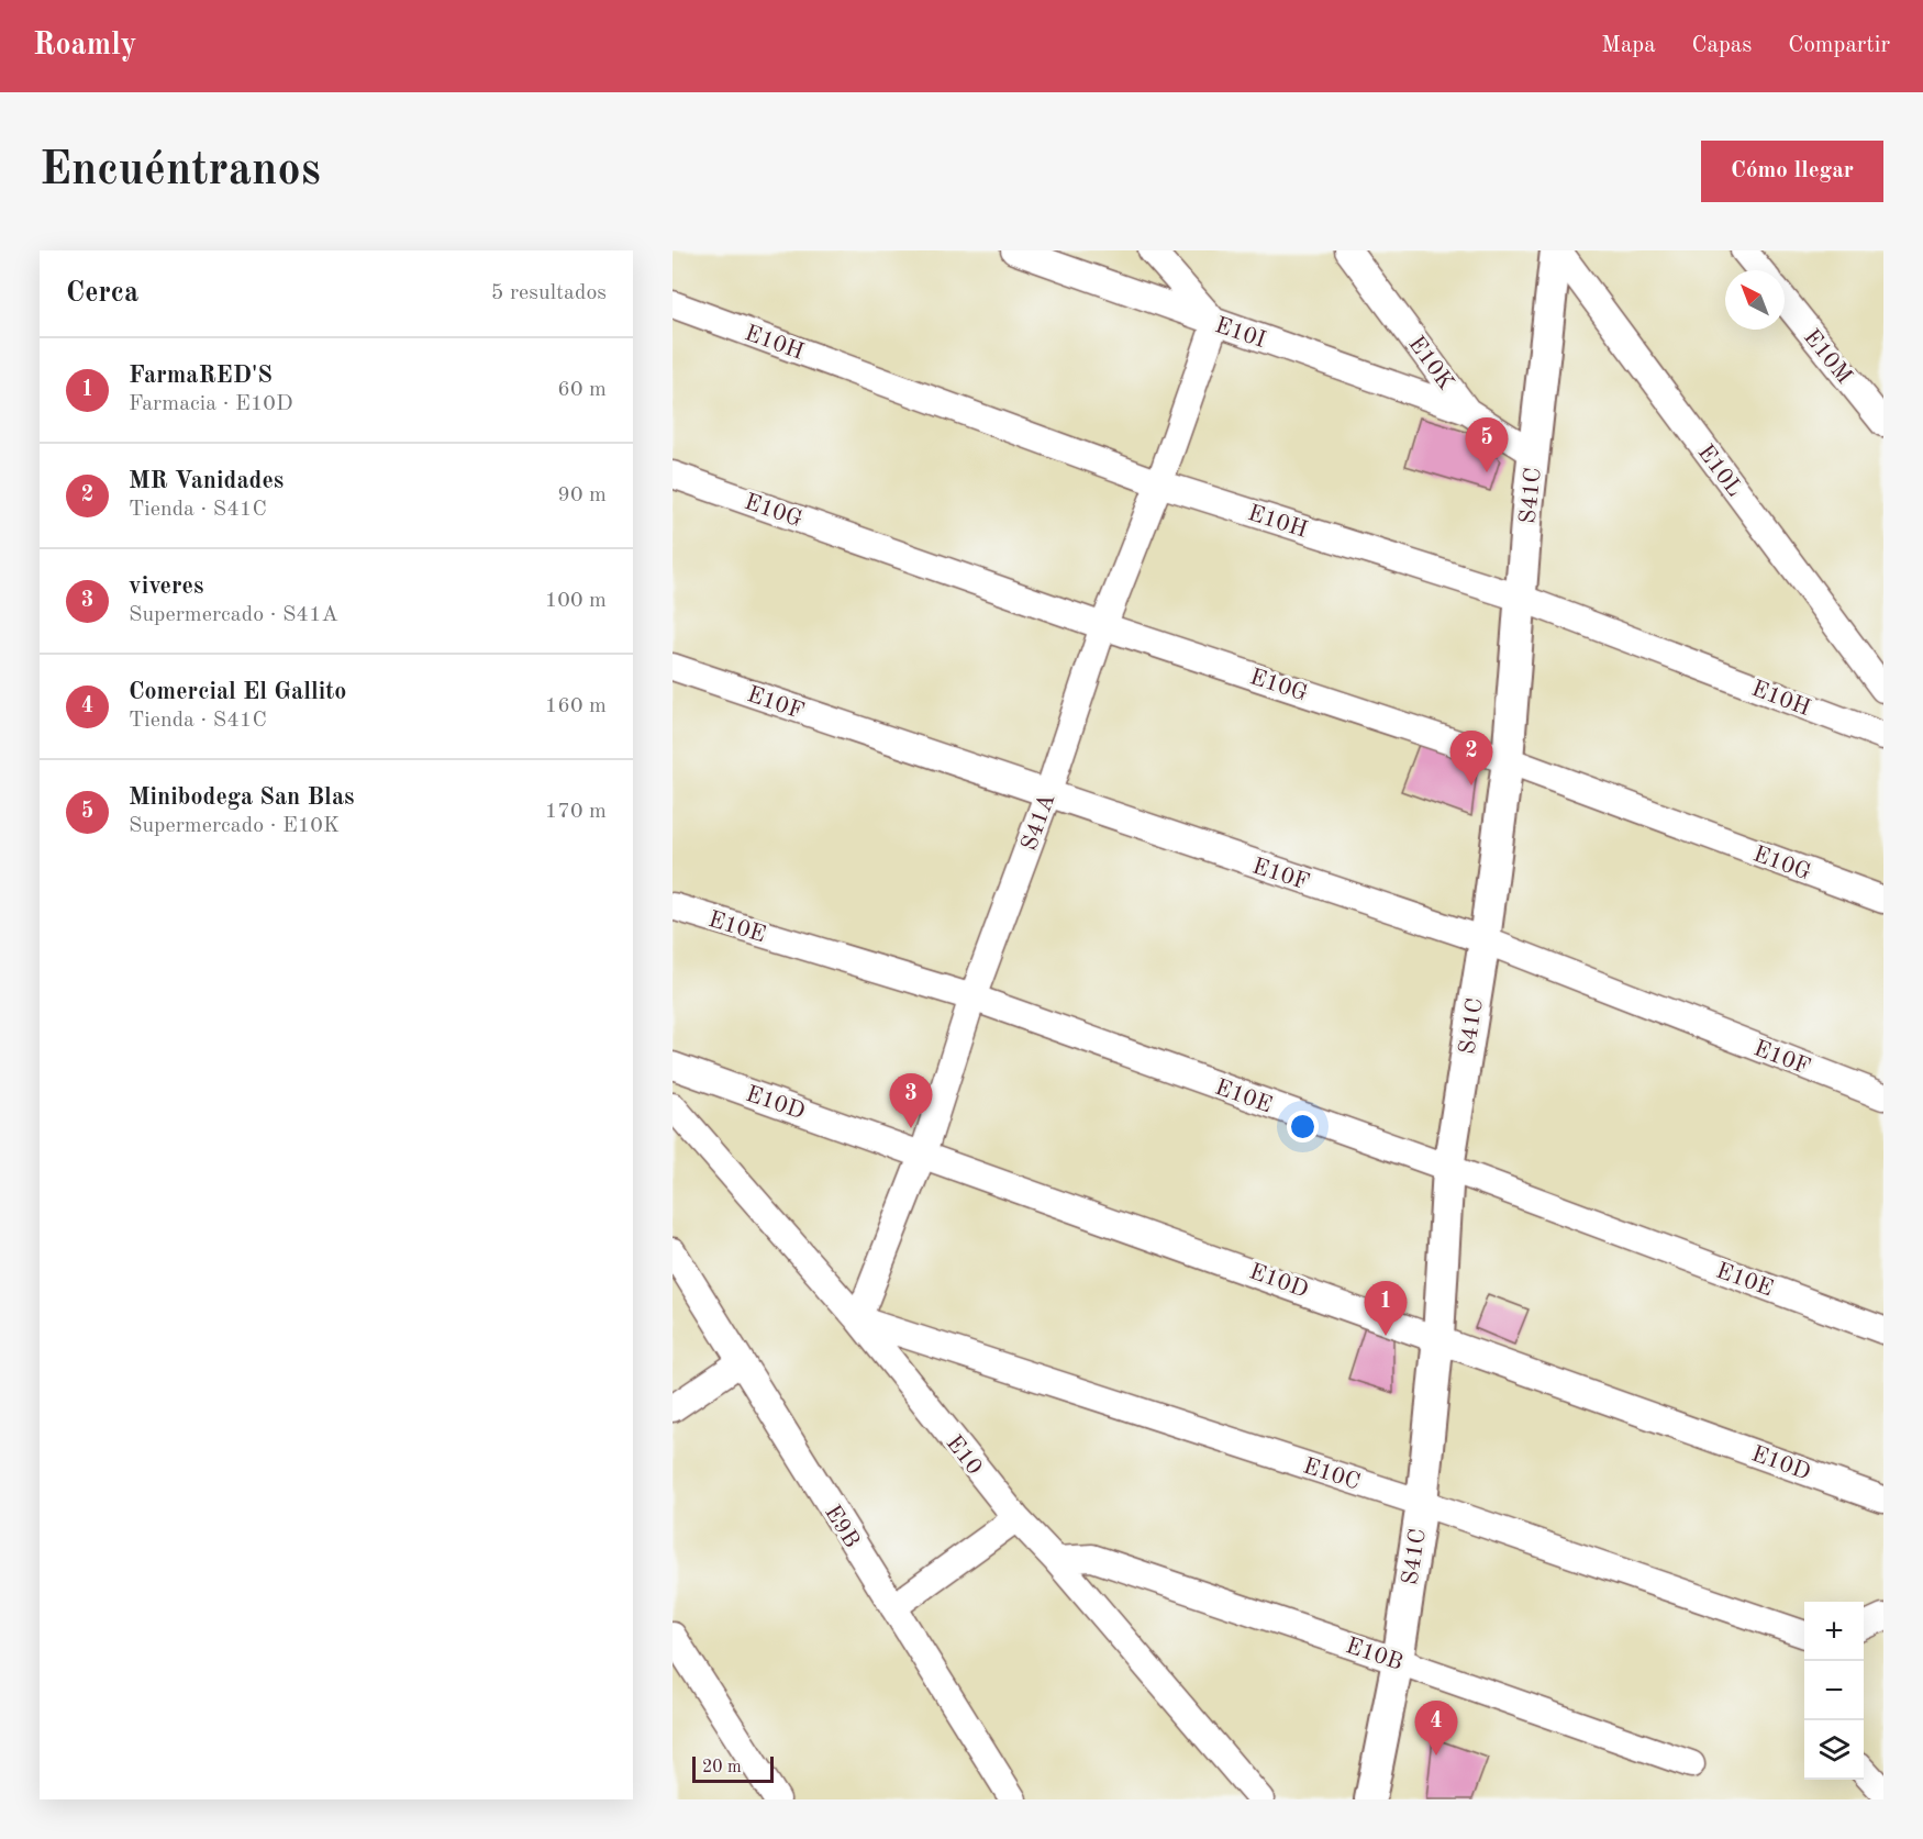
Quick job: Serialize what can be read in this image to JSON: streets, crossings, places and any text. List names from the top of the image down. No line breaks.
{"streets":{"street":["E10I","E10H","E10M","E10K","E10L","S41C","E10G","E10F","S41A","E10E","E10D","E10","E10C","E9B","E10B"]},"crossings":[["E10I","E10K"],["E10I","S41A"],["E10H","S41C"],["E10H","S41A"],["E10K","S41C"],["E10L","S41C"],["S41C","E10G"],["S41C","E10F"],["S41C","E10E"],["S41C","E10D"],["S41C","E10C"],["S41C","E10B"],["E10G","S41A"],["E10F","S41A"],["S41A","E10E"],["S41A","E10D"],["S41A","E10"],["S41A","E10C"],["E10","E10C"],["E10","E10B"]],"scale_bar":"20 m","north":"top left","page":{"header":"Roamly","nav":["Mapa","Capas","Compartir"],"buttons":"Cómo llegar","title":"Encuéntranos","heading":["Cerca","5 resultados"],"list":[{"mark":"1","name":"FarmaRED'S","note":"Farmacia · E10D","value":"60 m"},{"mark":"2","name":"MR Vanidades","note":"Tienda · S41C","value":"90 m"},{"mark":"3","name":"viveres","note":"Supermercado · S41A","value":"100 m"},{"mark":"4","name":"Comercial El Gallito","note":"Tienda · S41C","value":"160 m"},{"mark":"5","name":"Minibodega San Blas","note":"Supermercado · E10K","value":"170 m"}],"pins":["5","2","3","1","4"],"map_buttons":["+","−"],"scale":"20 m"}}
